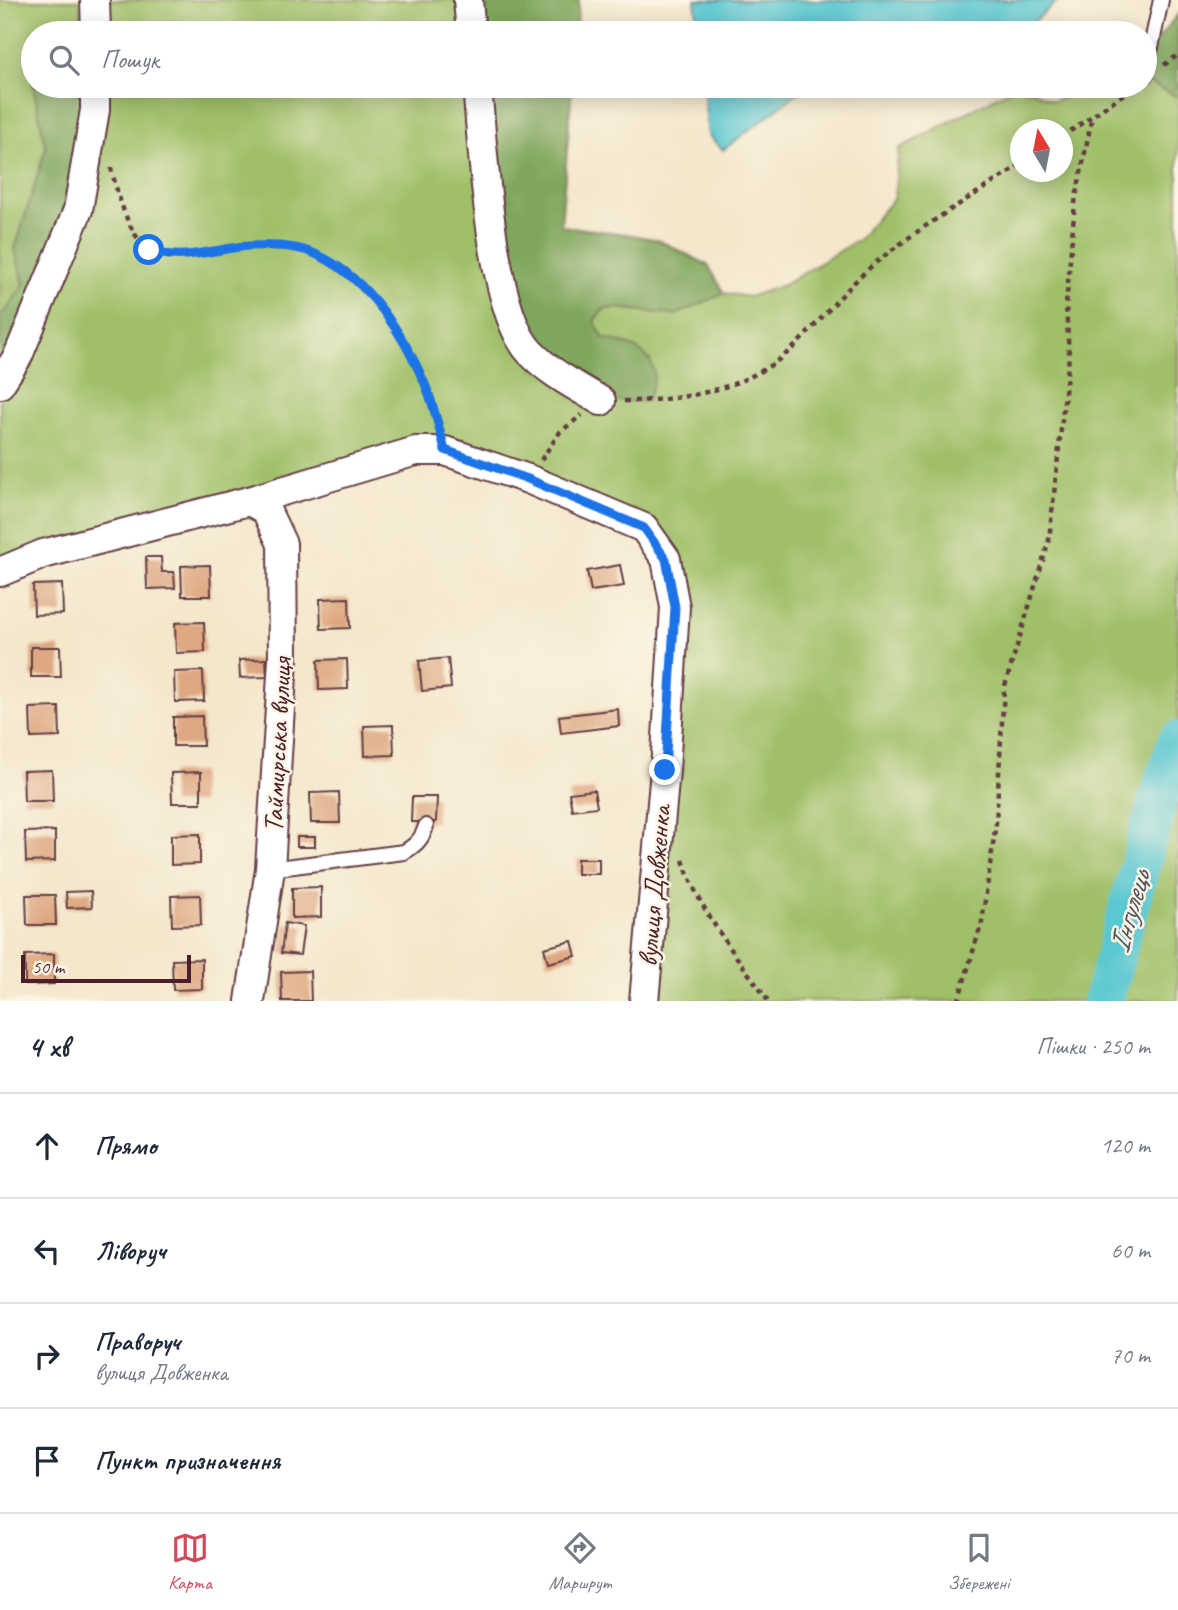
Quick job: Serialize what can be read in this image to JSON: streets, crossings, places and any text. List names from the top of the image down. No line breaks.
{"streets":{"street":["Таймирська вулиця","вулиця Довженка"]},"water":["Інгулець"],"scale_bar":"50 m","north":"top","page":{"search":"Пошук","scale":"50 m","heading":["4 хв","Пішки · 250 m"],"list":[["Прямо","120 m"],["Ліворуч","60 m"],["Праворуч","вулиця Довженка","70 m"],"Пункт призначення"],"nav":["Карта","Маршрут","Збережені"]}}
